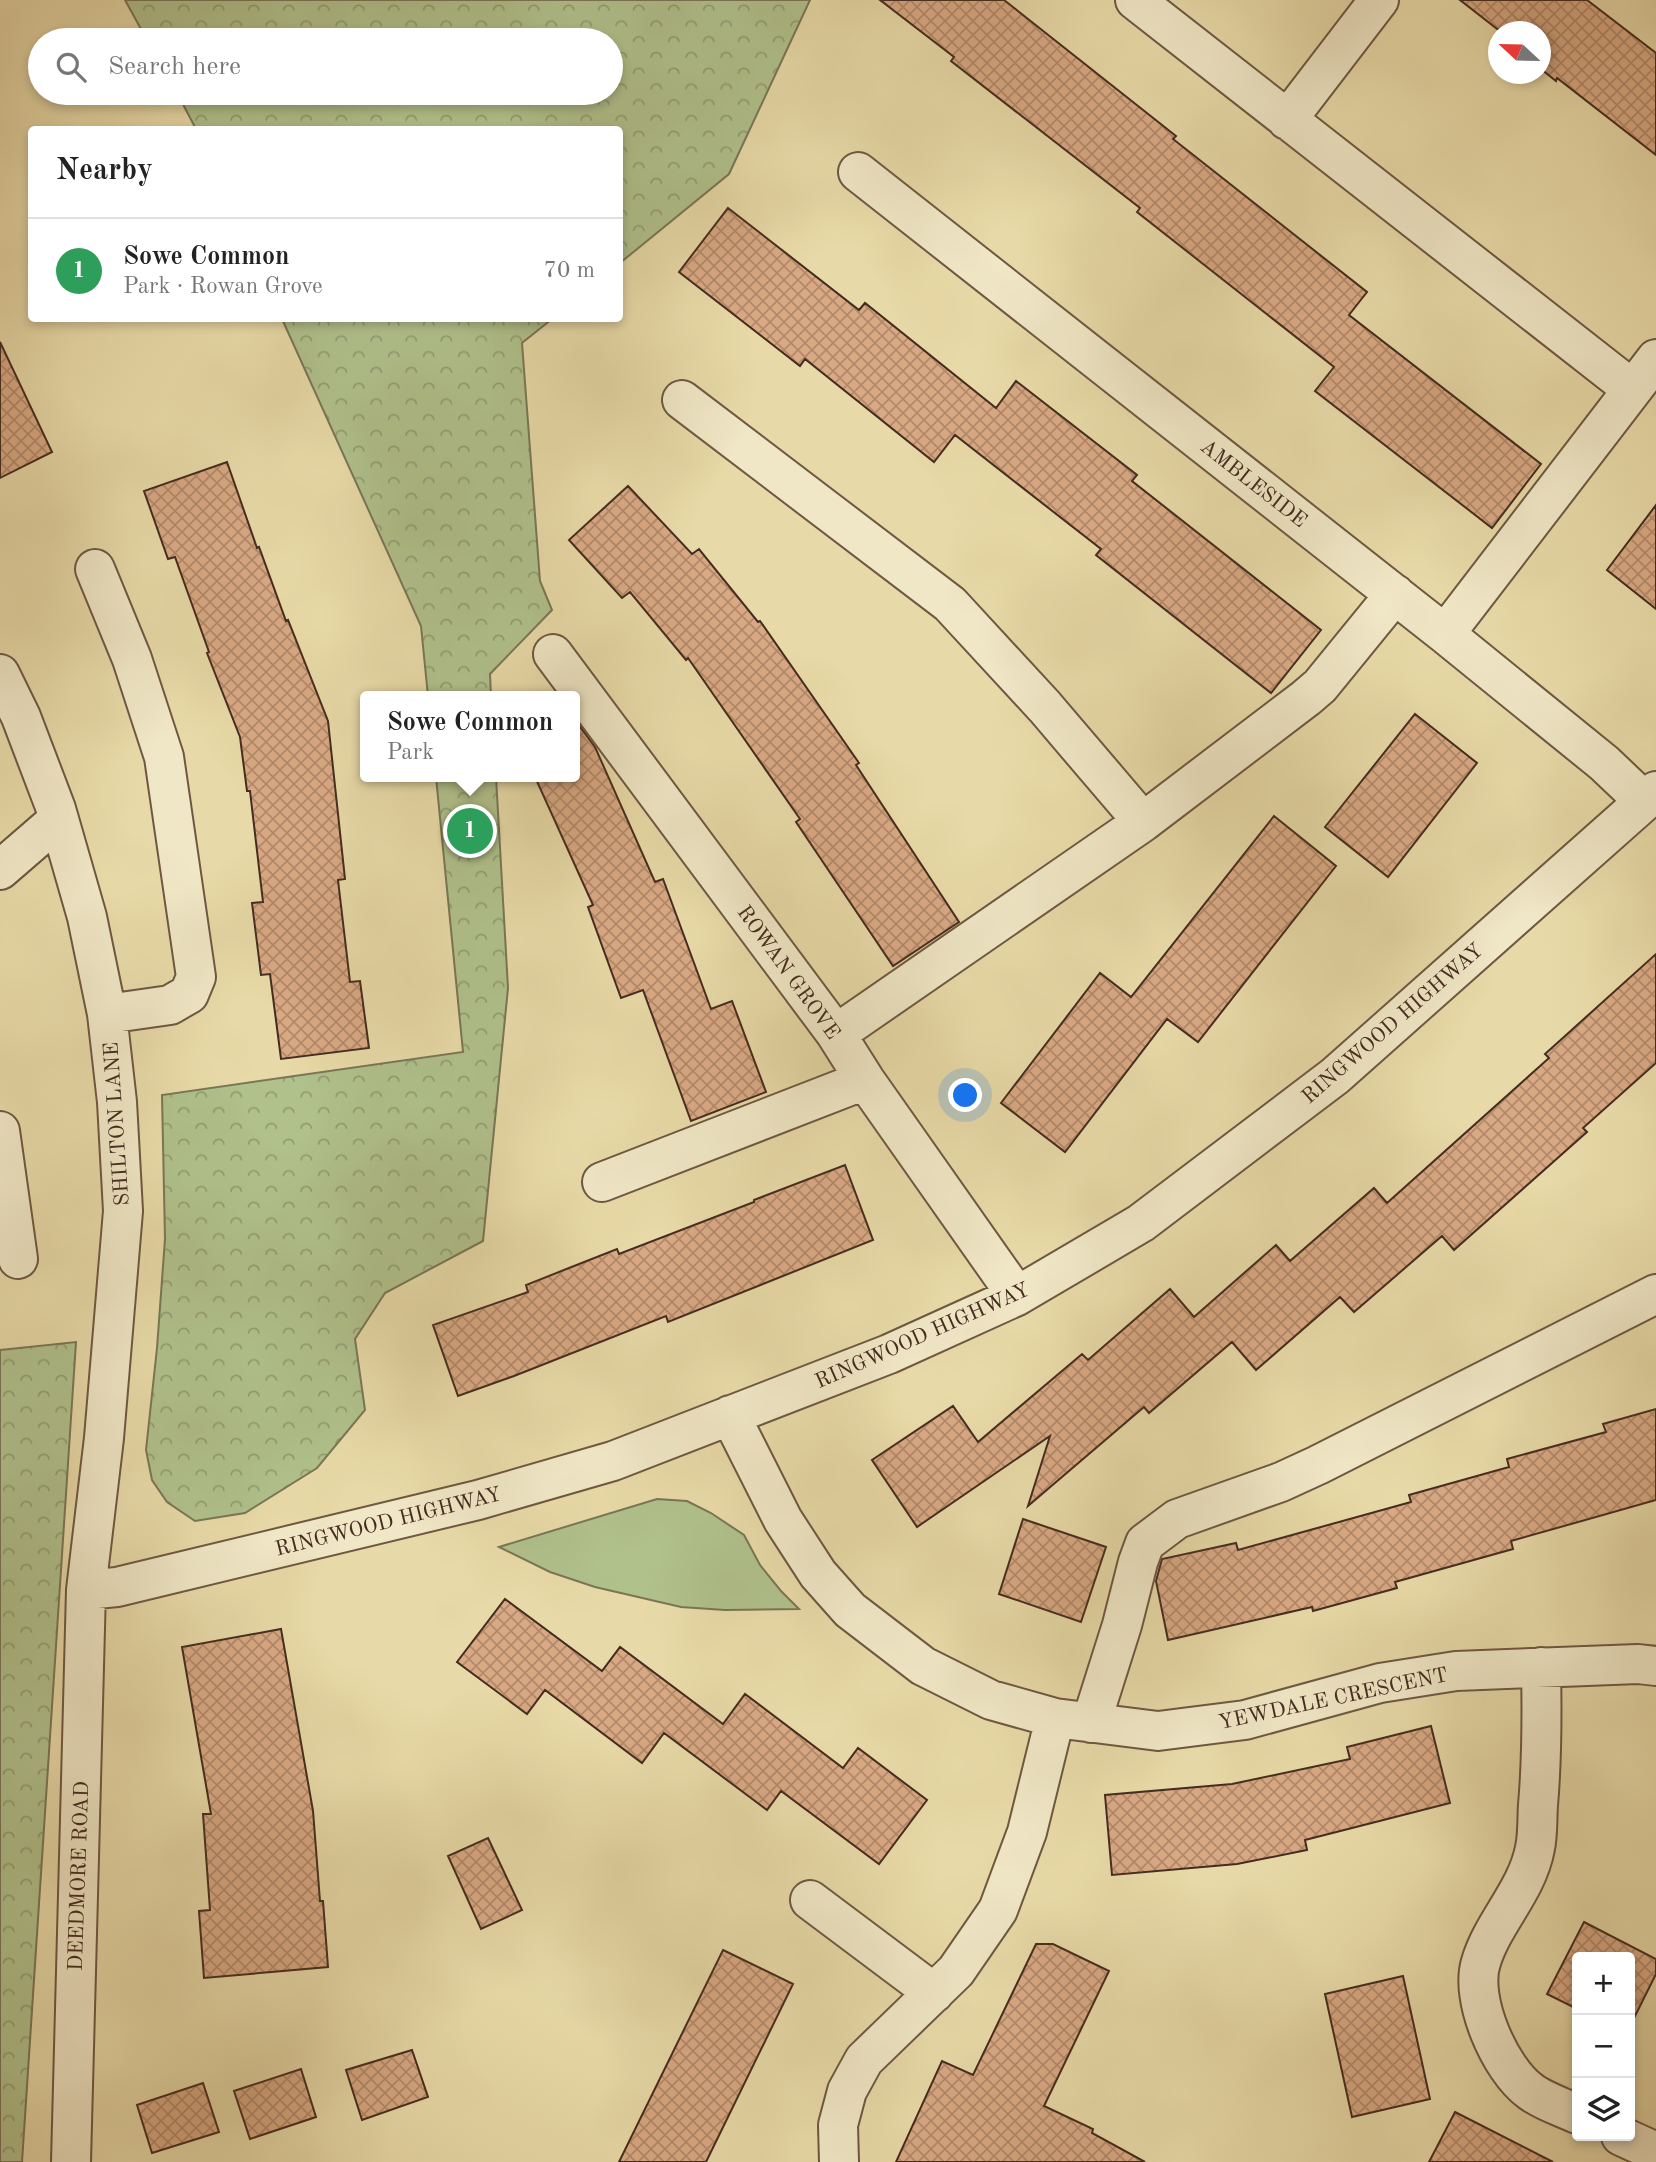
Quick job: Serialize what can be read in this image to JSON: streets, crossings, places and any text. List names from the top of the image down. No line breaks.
{"streets":{"street":["AMBLESIDE","ROWAN GROVE","RINGWOOD HIGHWAY","SHILTON LANE","YEWDALE CRESCENT","DEEDMORE ROAD"]},"crossings":[["AMBLESIDE","RINGWOOD HIGHWAY"],["ROWAN GROVE","RINGWOOD HIGHWAY"],["RINGWOOD HIGHWAY","SHILTON LANE"],["RINGWOOD HIGHWAY","YEWDALE CRESCENT"],["RINGWOOD HIGHWAY","DEEDMORE ROAD"],["SHILTON LANE","DEEDMORE ROAD"]],"north":"left","page":{"search":"Search here","heading":"Nearby","list":[{"mark":"1","name":"Sowe Common","note":"Park · Rowan Grove","value":"70 m"}],"popup":["Sowe Common","Park"],"pins":"1","map_buttons":["+","−"]}}
